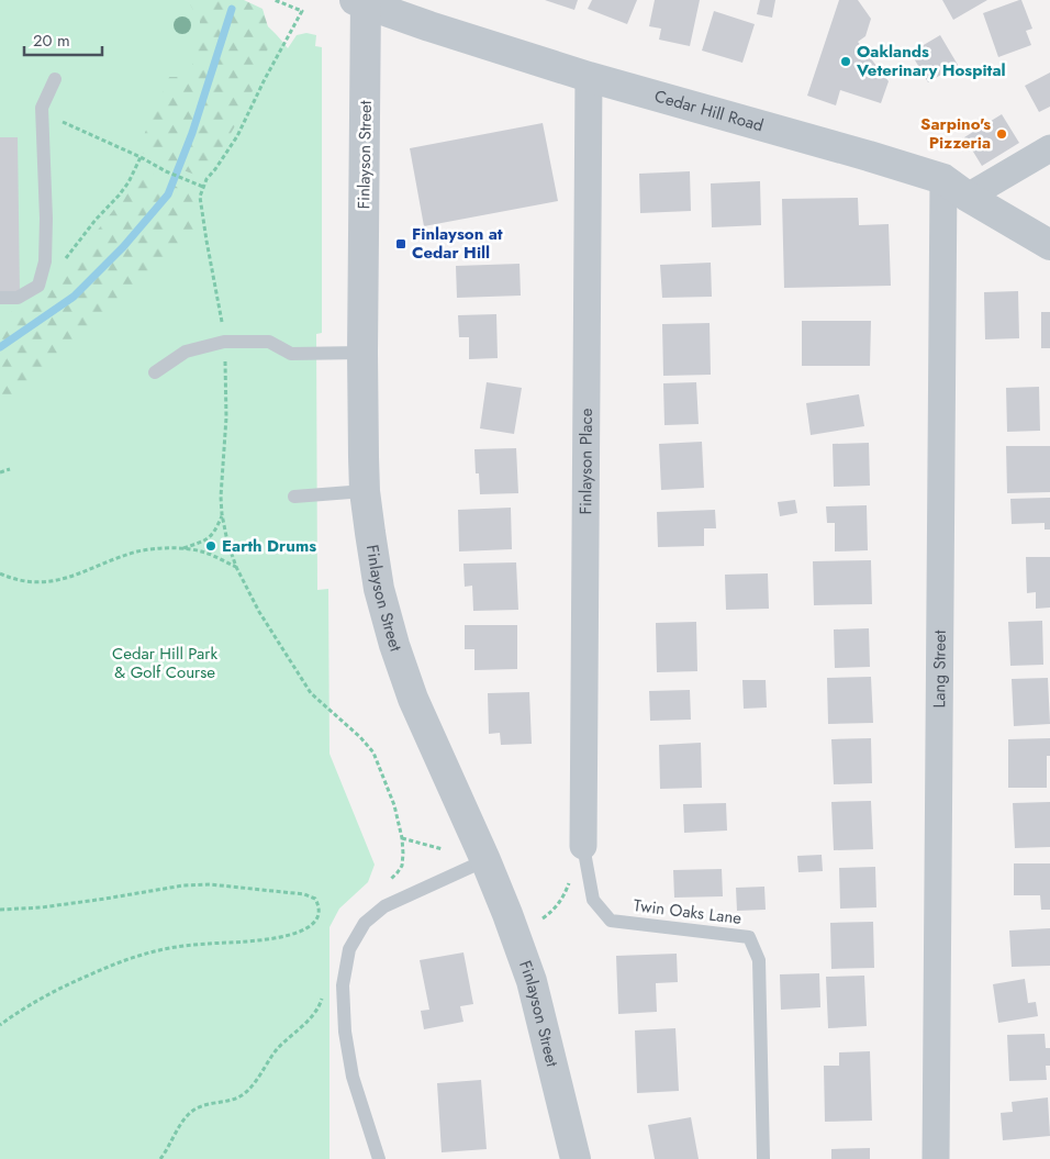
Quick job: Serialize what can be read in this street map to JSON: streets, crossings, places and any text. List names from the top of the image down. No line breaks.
{"streets":{"street":["Cedar Hill Road","Finlayson Street","Finlayson Place","Lang Street"],"lane":["Twin Oaks Lane"]},"crossings":[["Cedar Hill Road","Finlayson Street"],["Cedar Hill Road","Finlayson Place"],["Cedar Hill Road","Lang Street"],["Finlayson Place","Twin Oaks Lane"]],"parks":["Cedar Hill Park & Golf Course"],"places":{"other":["Oaklands Veterinary Hospital","Sarpino's Pizzeria","Earth Drums"],"transit":["Finlayson at Cedar Hill"]},"scale_bar":"20 m"}
